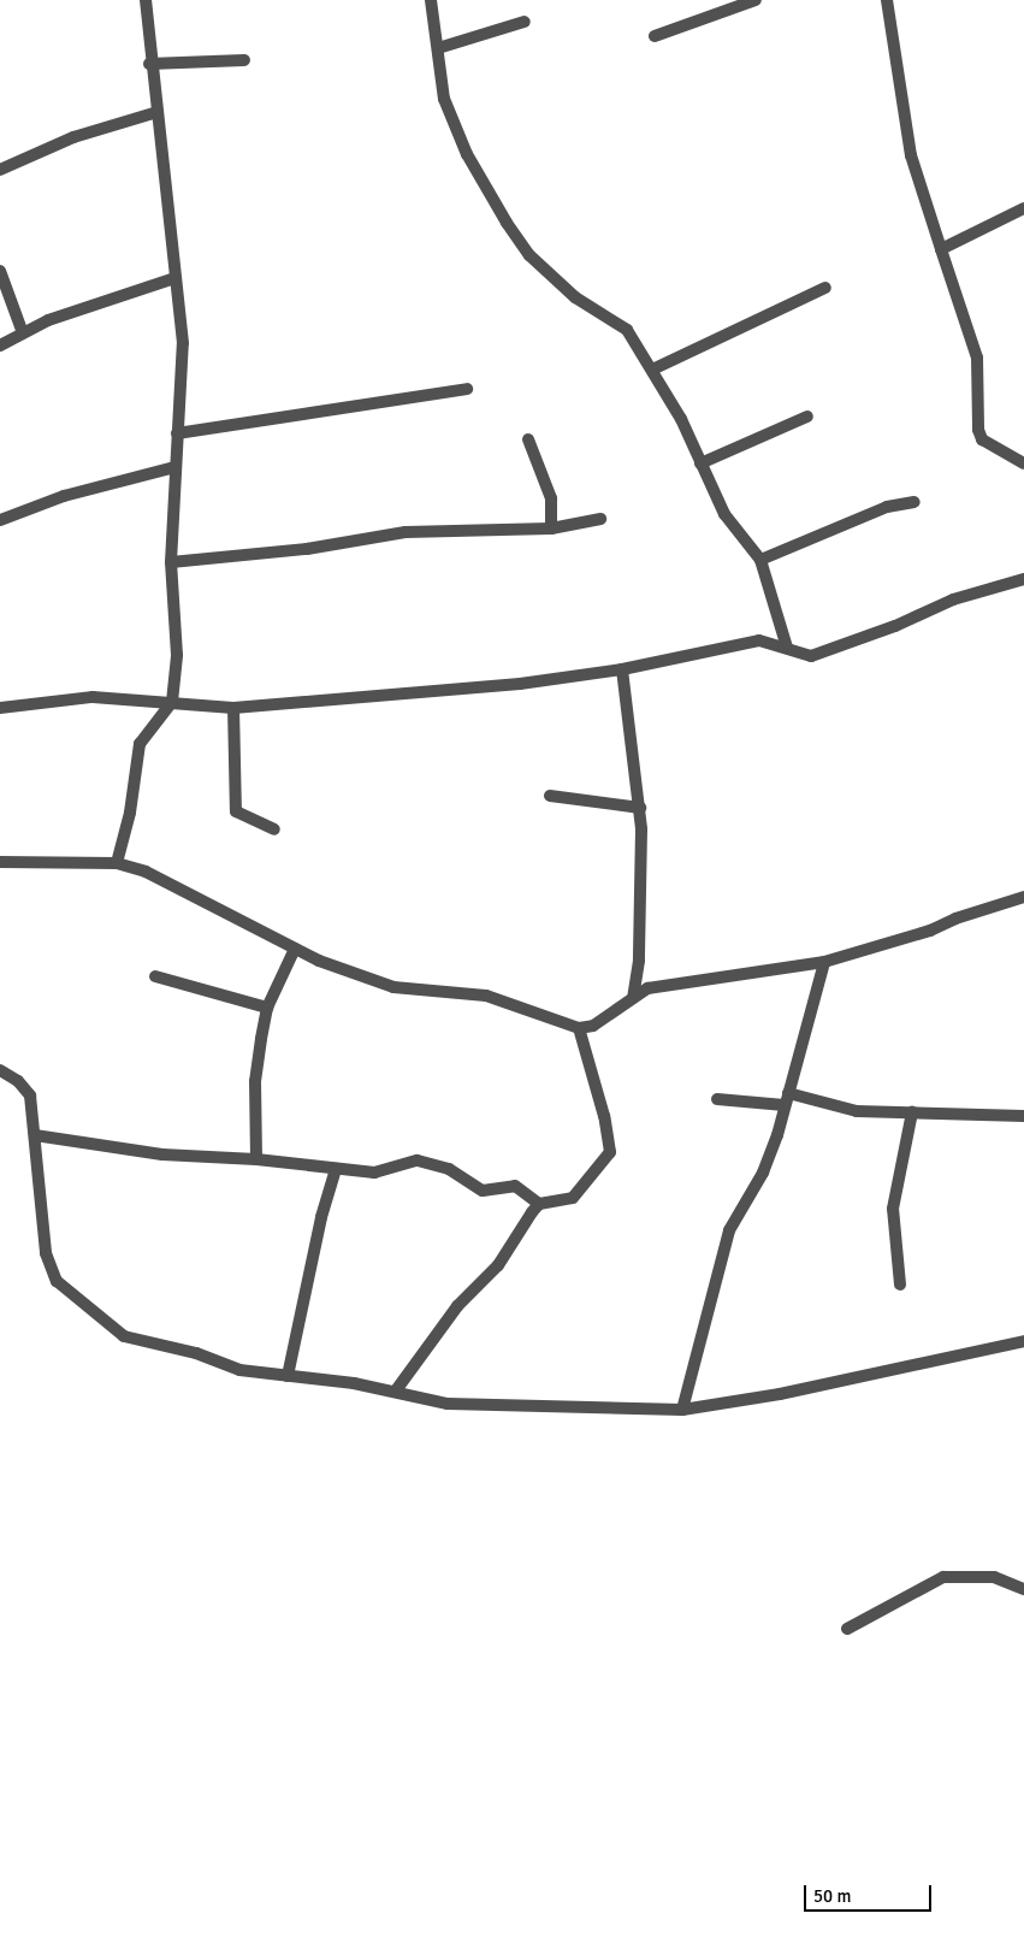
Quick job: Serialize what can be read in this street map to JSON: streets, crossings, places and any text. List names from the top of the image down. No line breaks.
{"scale_bar":"50 m"}
